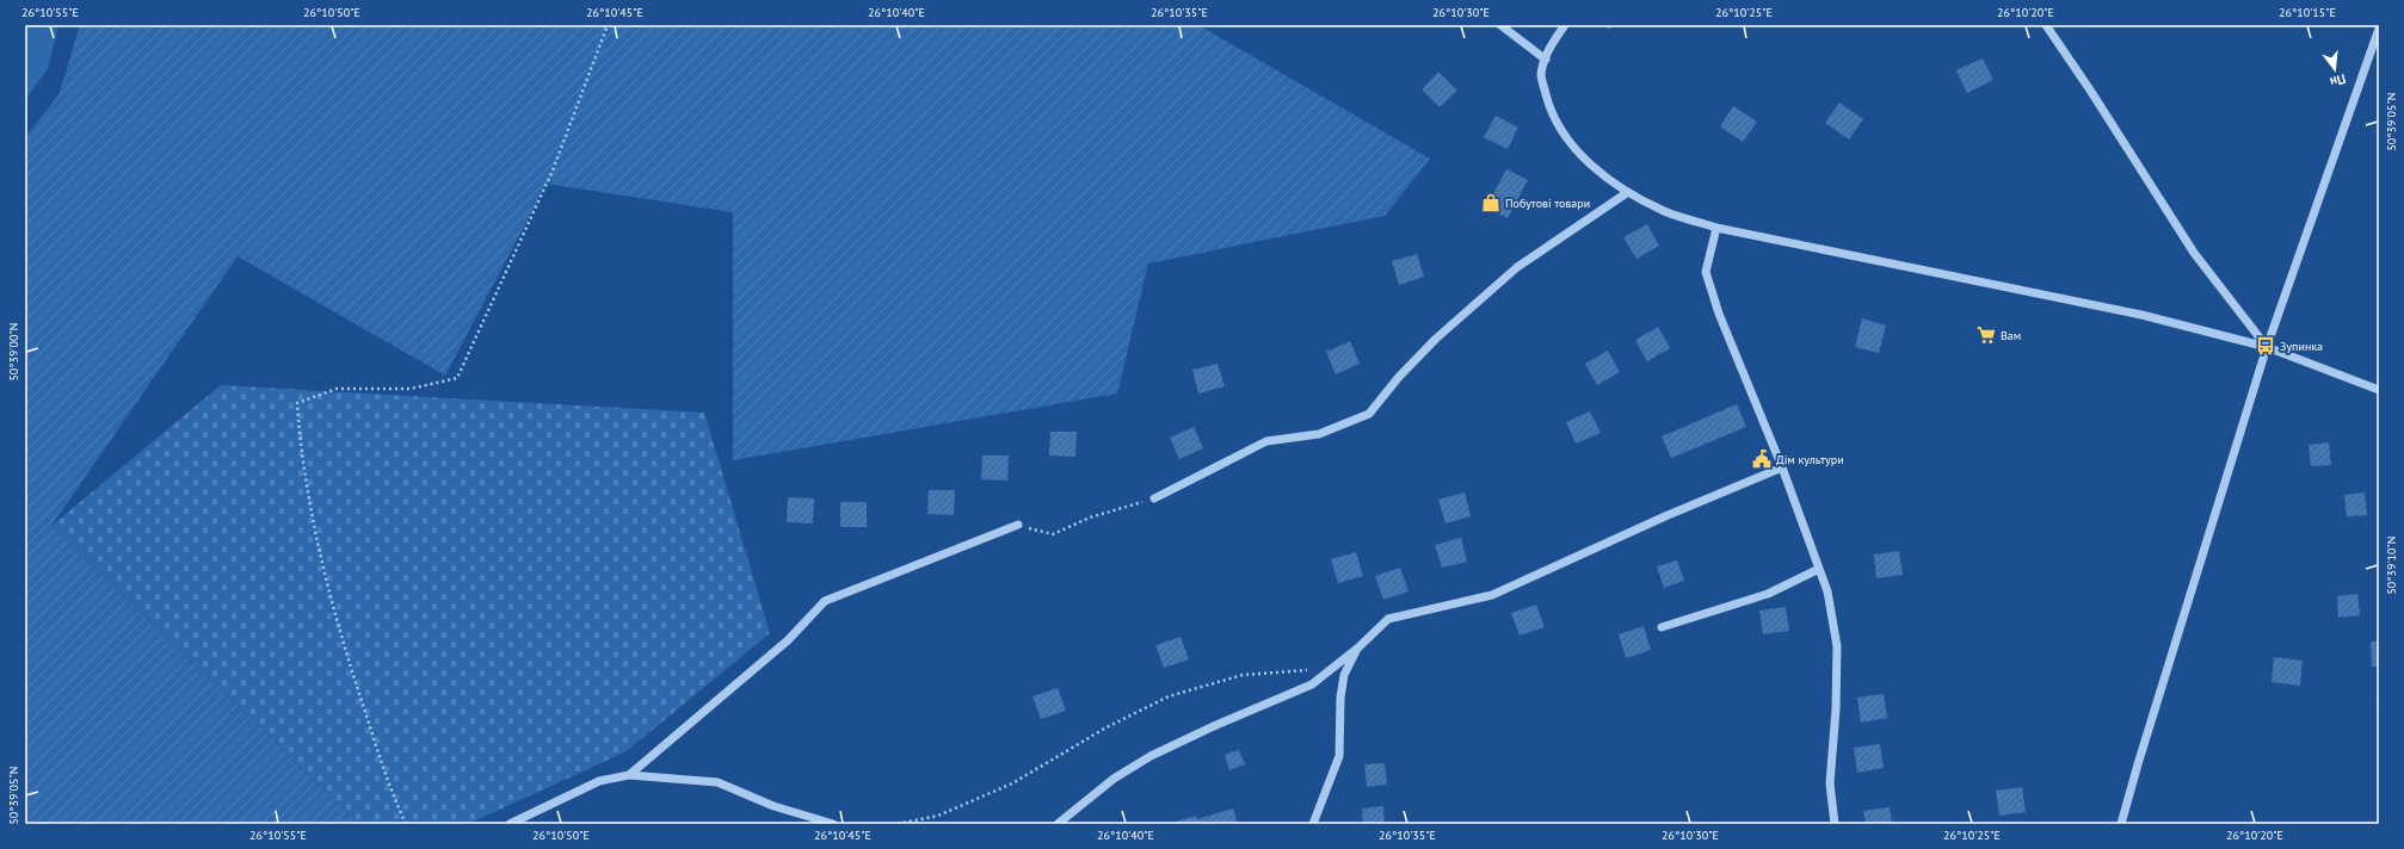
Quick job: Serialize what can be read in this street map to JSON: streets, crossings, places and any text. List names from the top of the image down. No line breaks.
{"places":{"shop":["Побутові товари"],"supermarket":["Вам"],"bus stop":["Зупинка"],"public building":["Дім культури"]},"north":"bottom","coordinates":["26°10'55\"E","26°10'50\"E","26°10'45\"E","26°10'40\"E","26°10'35\"E","26°10'30\"E","26°10'25\"E","26°10'20\"E","26°10'15\"E","50°39'05\"N","50°39'00\"N","50°39'10\"N"]}
